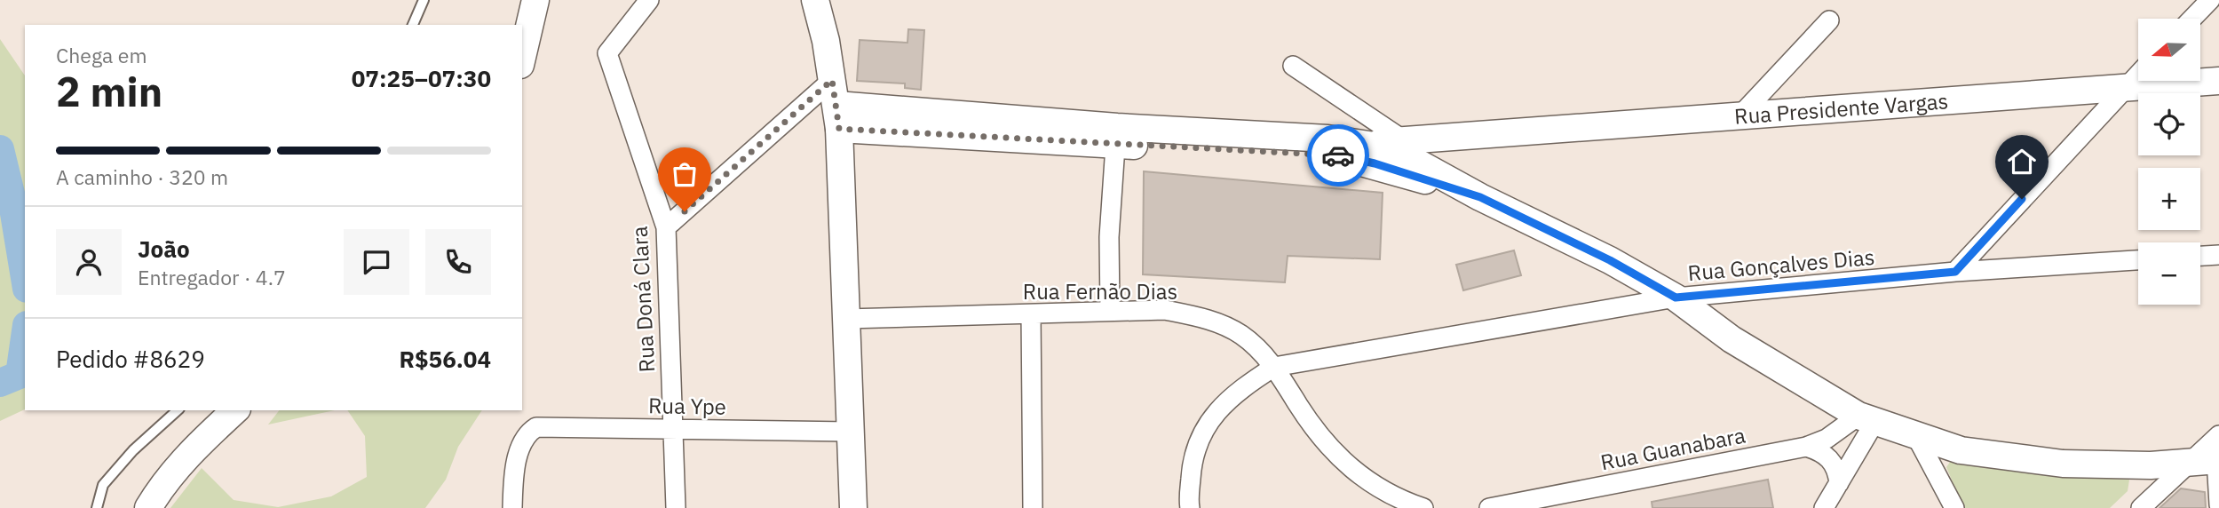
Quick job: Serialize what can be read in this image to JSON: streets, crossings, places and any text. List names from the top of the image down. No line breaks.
{"streets":{"main road":["Rua Presidente Vargas"],"street":["Rua Gonçalves Dias","Rua Fernão Dias","Rua Doná Clara","Rua Ype","Rua Guanabara"]},"crossings":[["Rua Gonçalves Dias","Rua Fernão Dias"],["Rua Doná Clara","Rua Ype"]],"north":"left","page":{"map_buttons":["+","−"],"heading":["2 min","Chega em","07:25–07:30"],"panel":["João","Entregador · 4.7","Pedido #8629","R$56.04"],"bar":"A caminho · 320 m"}}
